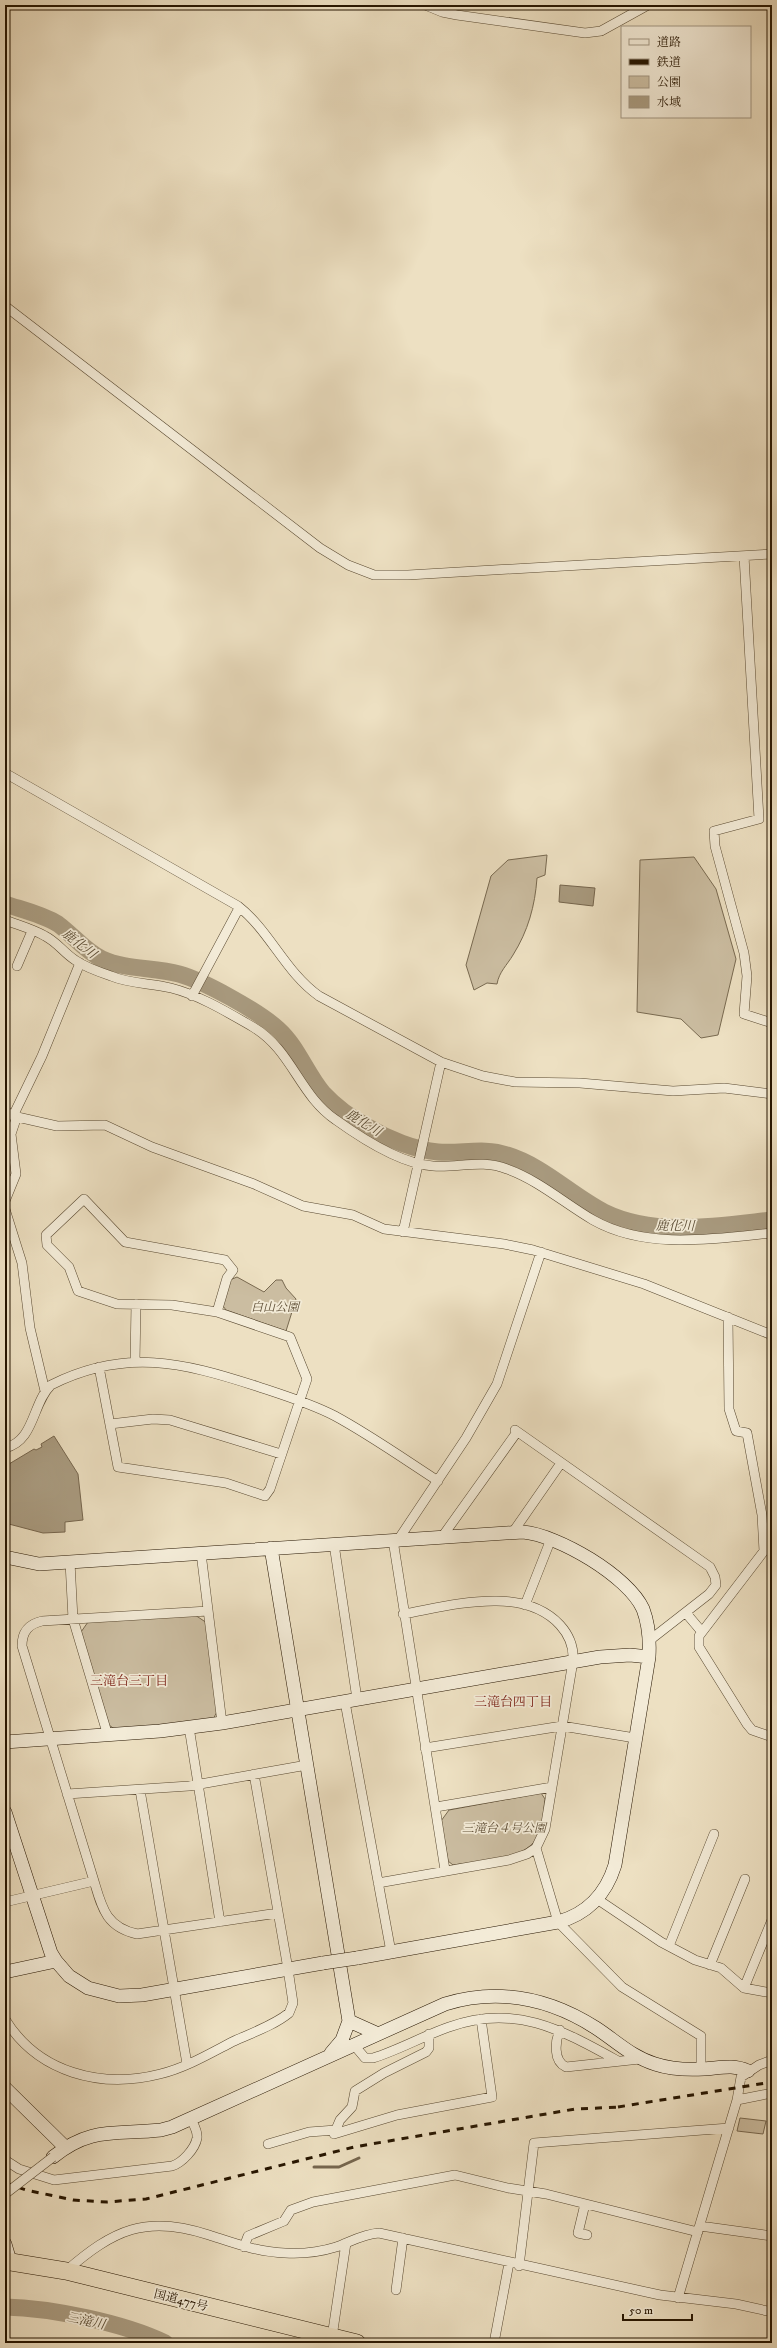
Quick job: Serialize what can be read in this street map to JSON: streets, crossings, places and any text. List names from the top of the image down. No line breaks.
{"streets":{"highway":["国道477号"]},"districts":["三滝台三丁目","三滝台四丁目"],"water":["鹿化川","三滝川"],"parks":["白山公園","三滝台４号公園"],"legend":["道路","鉄道","公園","水域"],"scale_bar":"50 m"}
